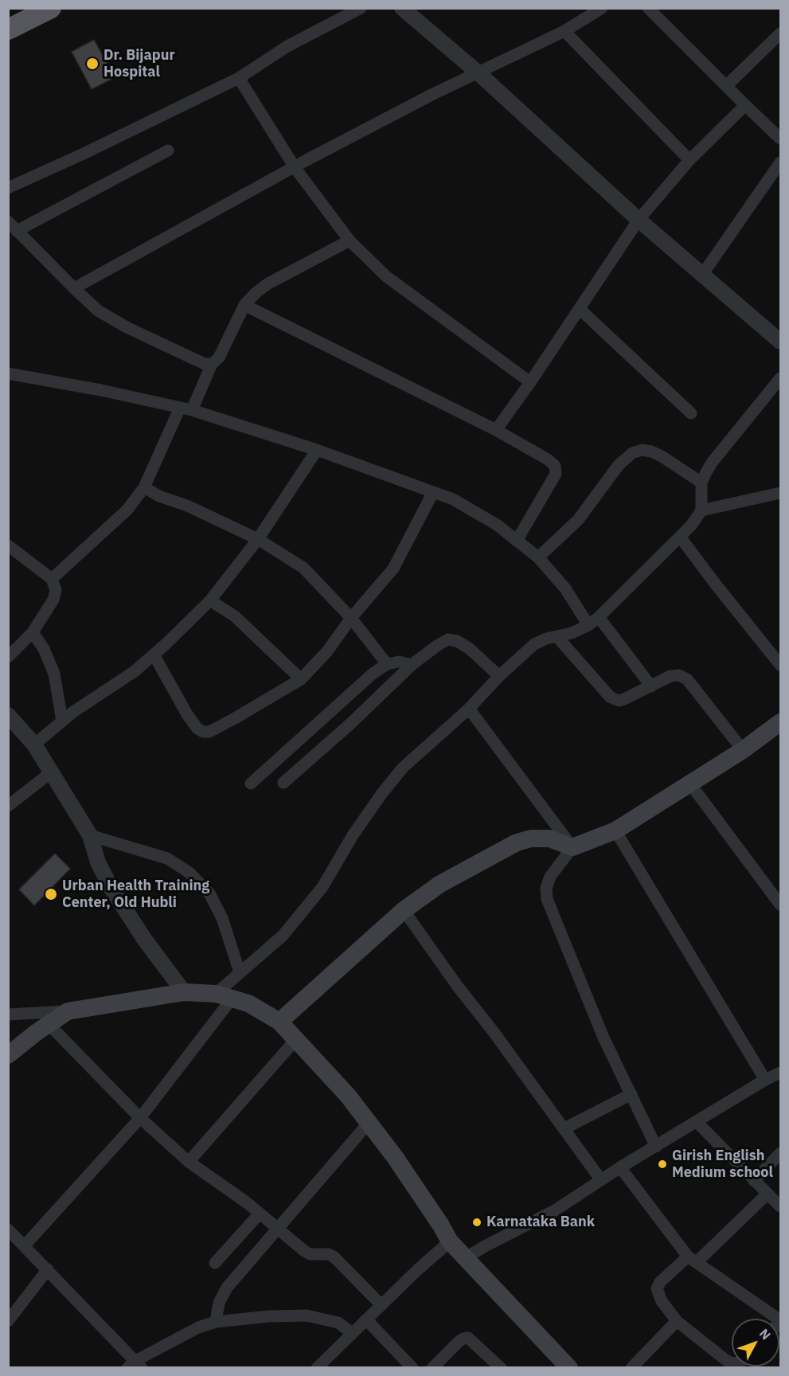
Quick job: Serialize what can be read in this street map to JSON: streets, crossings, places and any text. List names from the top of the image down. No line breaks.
{"places":["Dr. Bijapur Hospital","Urban Health Training Center, Old Hubli","Girish English Medium school","Karnataka Bank"],"north":"top right"}
